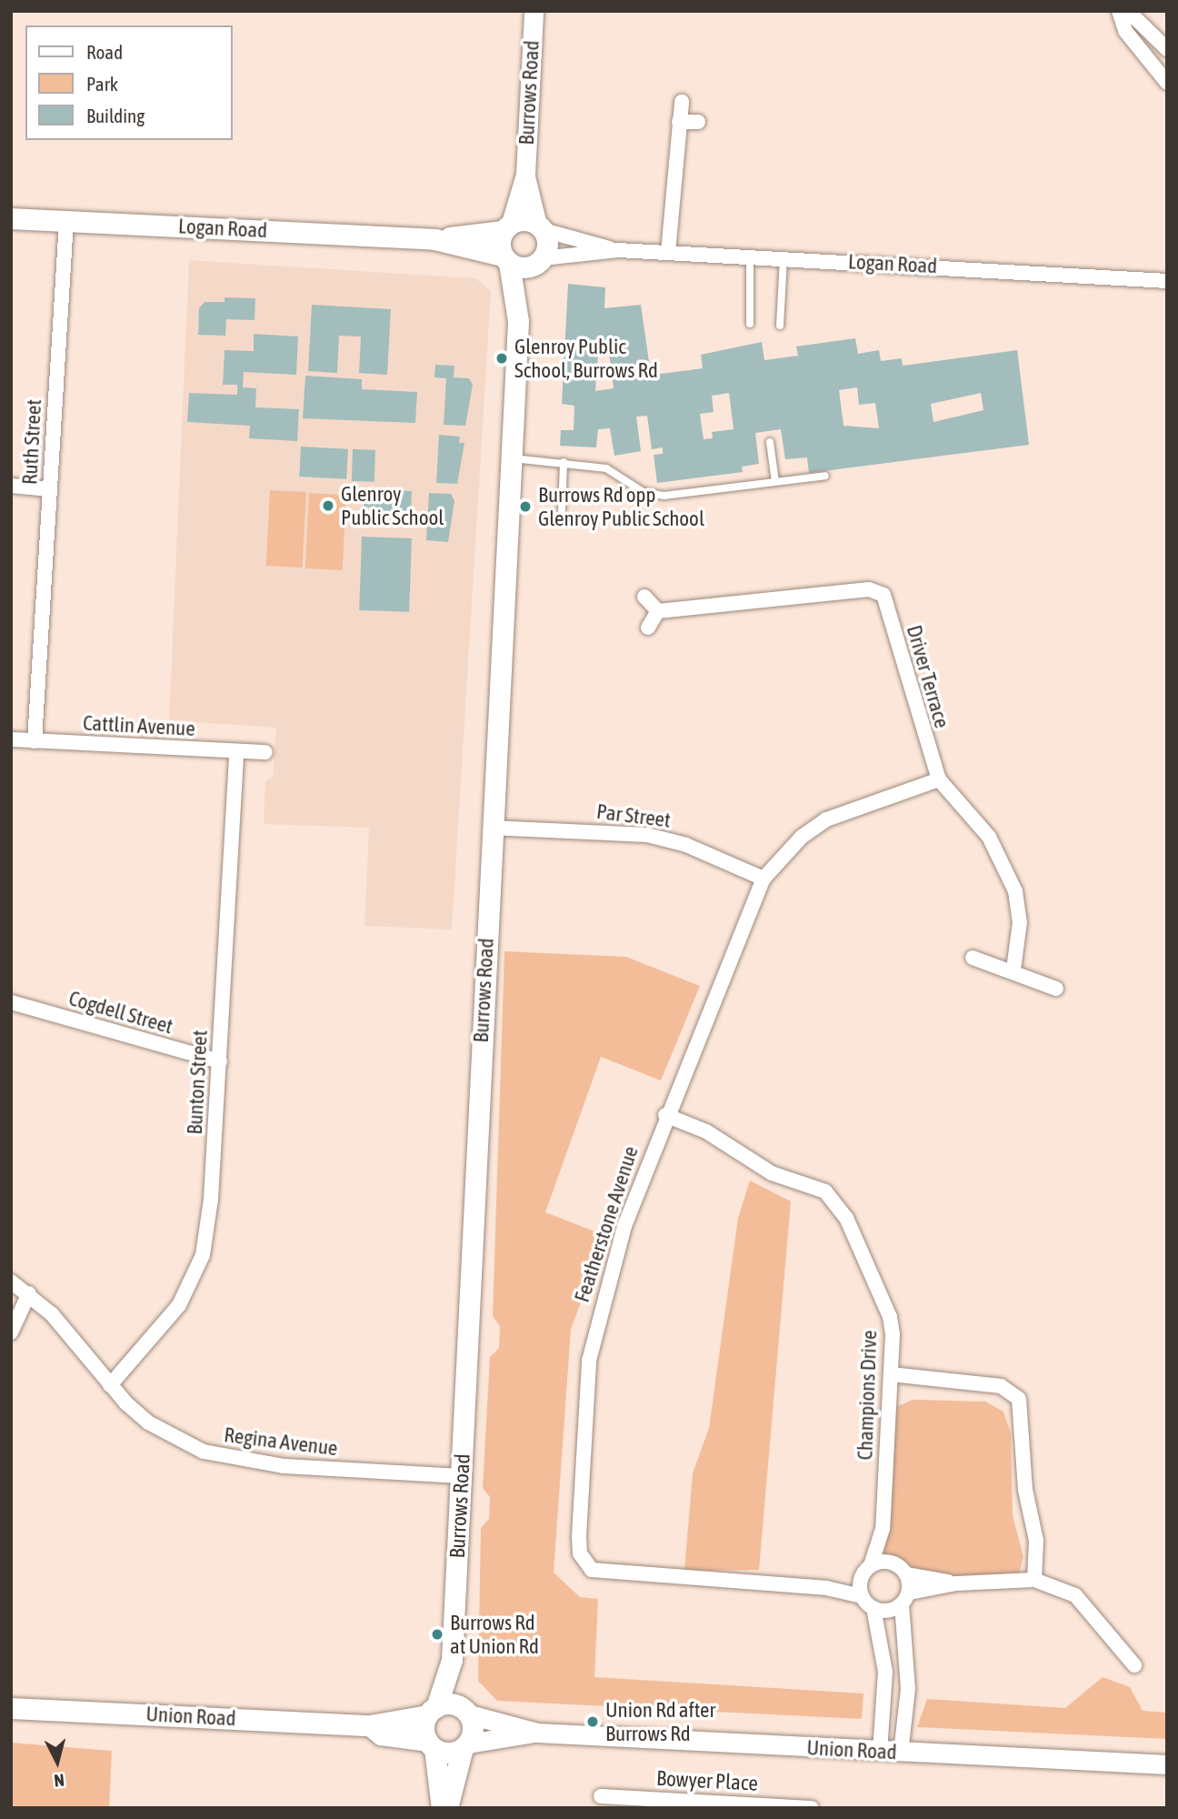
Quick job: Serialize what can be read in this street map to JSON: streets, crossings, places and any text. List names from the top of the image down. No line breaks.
{"streets":{"main road":["Burrows Road","Logan Road","Union Road"],"street":["Ruth Street","Driver Terrace","Cattlin Avenue","Par Street","Cogdell Street","Bunton Street","Featherstone Avenue","Champions Drive","Regina Avenue","Bowyer Place"]},"crossings":[["Burrows Road","Logan Road"],["Burrows Road","Par Street"],["Burrows Road","Regina Avenue"],["Burrows Road","Union Road"],["Logan Road","Ruth Street"],["Ruth Street","Cattlin Avenue"],["Driver Terrace","Featherstone Avenue"],["Cattlin Avenue","Bunton Street"],["Par Street","Featherstone Avenue"],["Cogdell Street","Bunton Street"],["Bunton Street","Regina Avenue"],["Featherstone Avenue","Champions Drive"]],"places":["Glenroy Public School, Burrows Rd","Glenroy Public School","Burrows Rd opp Glenroy Public School","Burrows Rd at Union Rd","Union Rd after Burrows Rd"],"legend":["Road","Park","Building"],"north":"bottom"}
